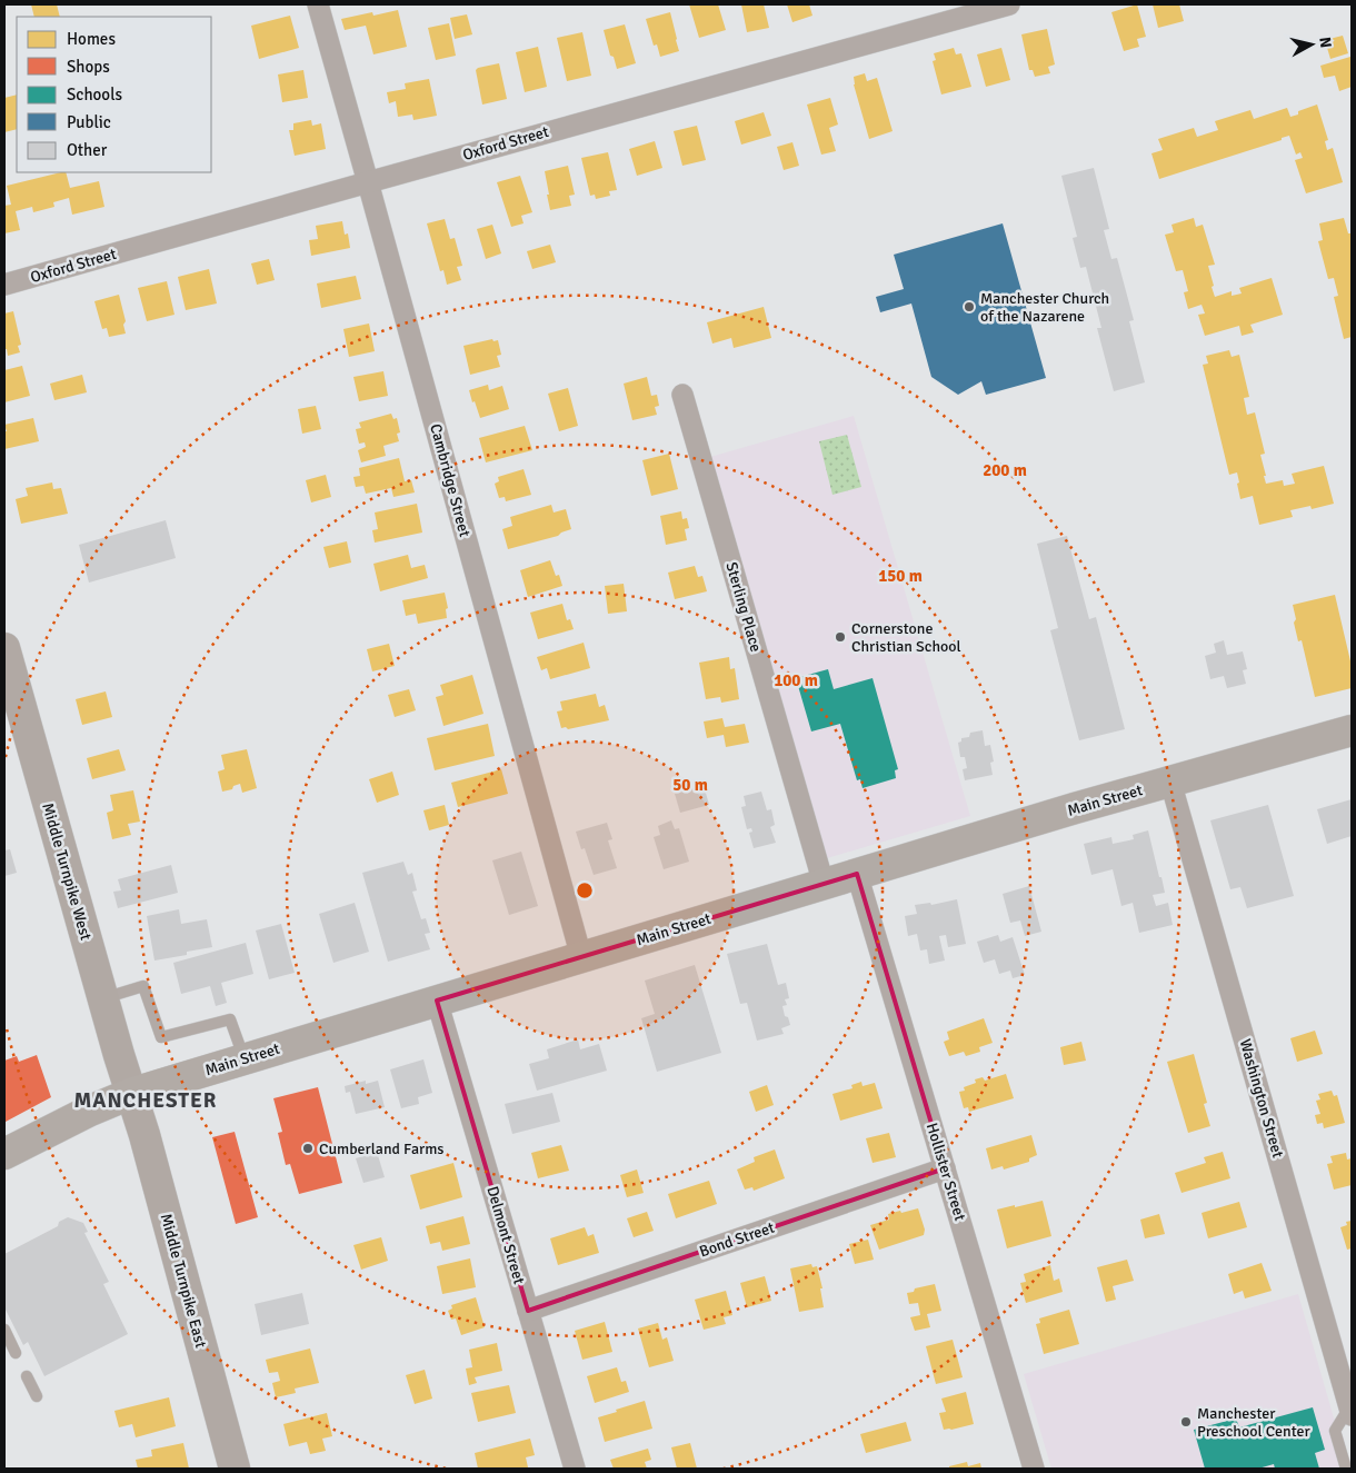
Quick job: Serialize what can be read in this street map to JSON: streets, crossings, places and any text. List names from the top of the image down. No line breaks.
{"streets":{"main road":["Main Street","Middle Turnpike West","Middle Turnpike East"],"street":["Oxford Street","Cambridge Street","Sterling Place","Washington Street","Hollister Street","Delmont Street","Bond Street"]},"crossings":[["Oxford Street","Cambridge Street"],["Cambridge Street","Main Street"],["Sterling Place","Main Street"],["Main Street","Middle Turnpike West"],["Main Street","Washington Street"],["Main Street","Hollister Street"],["Main Street","Delmont Street"],["Main Street","Middle Turnpike East"],["Middle Turnpike West","Middle Turnpike East"],["Hollister Street","Bond Street"],["Delmont Street","Bond Street"]],"districts":["MANCHESTER"],"places":["Manchester Church of the Nazarene","Cornerstone Christian School","Cumberland Farms","Manchester Preschool Center"],"legend":["Homes","Shops","Schools","Public","Other"],"north":"right","rings":["200 m","150 m","100 m","50 m"]}
